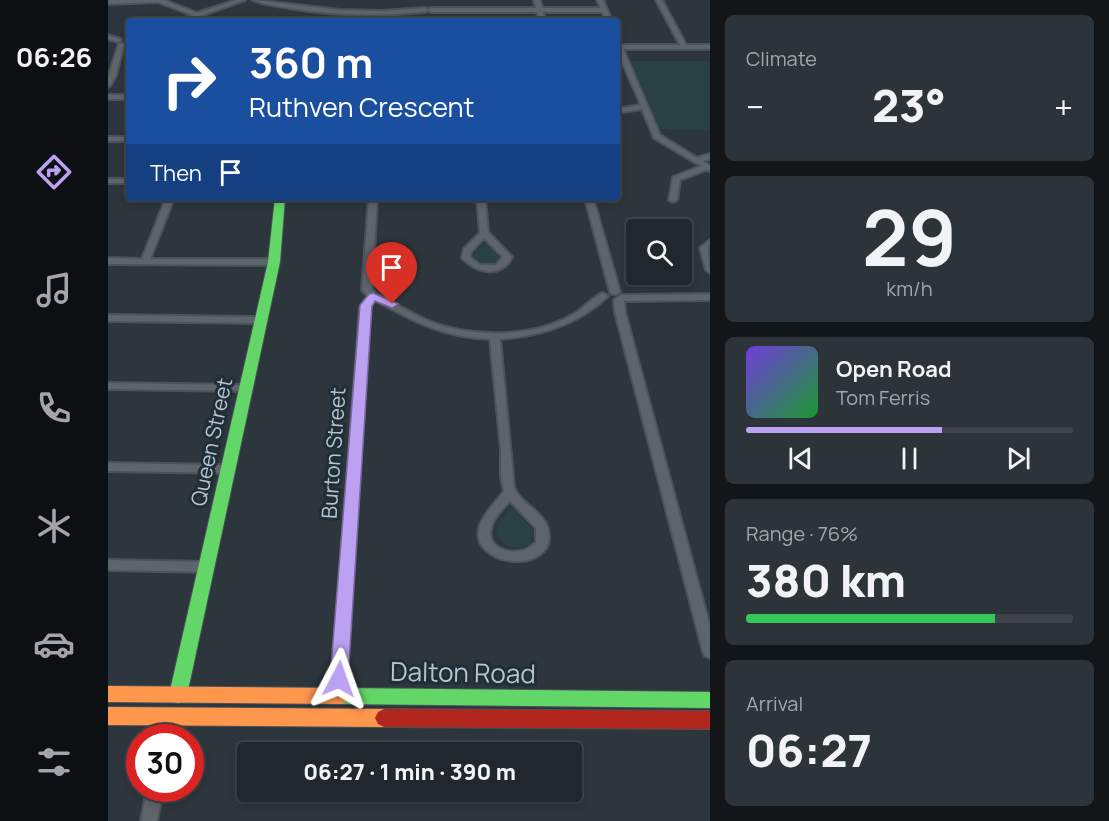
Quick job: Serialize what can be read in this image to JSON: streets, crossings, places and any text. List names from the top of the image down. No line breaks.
{"streets":{"main road":["Queen Street","Burton Street","Dalton Road"]},"crossings":[["Queen Street","Dalton Road"],["Burton Street","Dalton Road"]],"page":{"tabs":"06:26","tile":["Climate",["29","km/h"],["Range · 76%","380 km"],["Arrival","06:27"]],"turn":["360 m","Ruthven Crescent"],"heat":["−","23°","+"],"then":"Then","song":["Open Road","Tom Ferris"],"limit":"30","trip":"06:27 · 1 min · 390 m"}}
